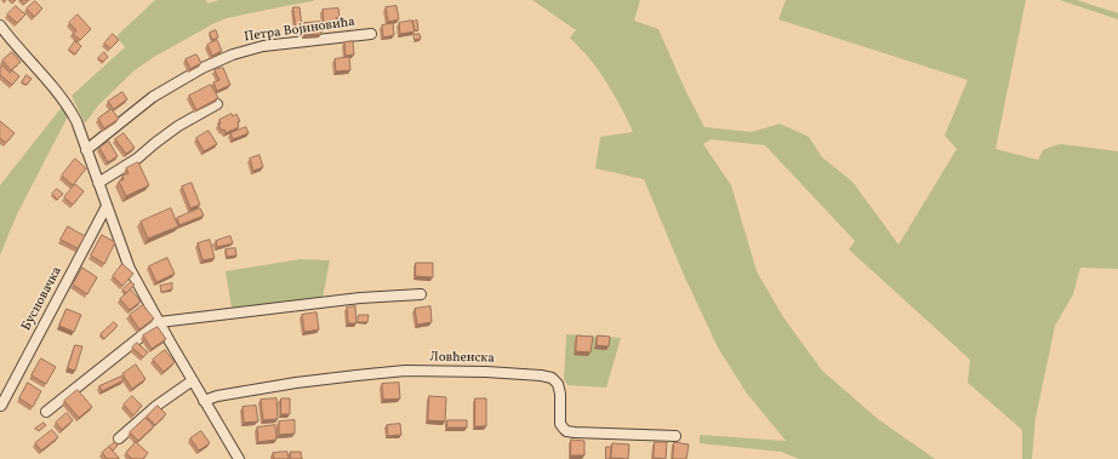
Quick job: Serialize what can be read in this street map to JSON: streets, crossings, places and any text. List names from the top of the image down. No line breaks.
{"streets":{"street":["Петра Војиновића","Бусновачка","Ловћенска"]}}
